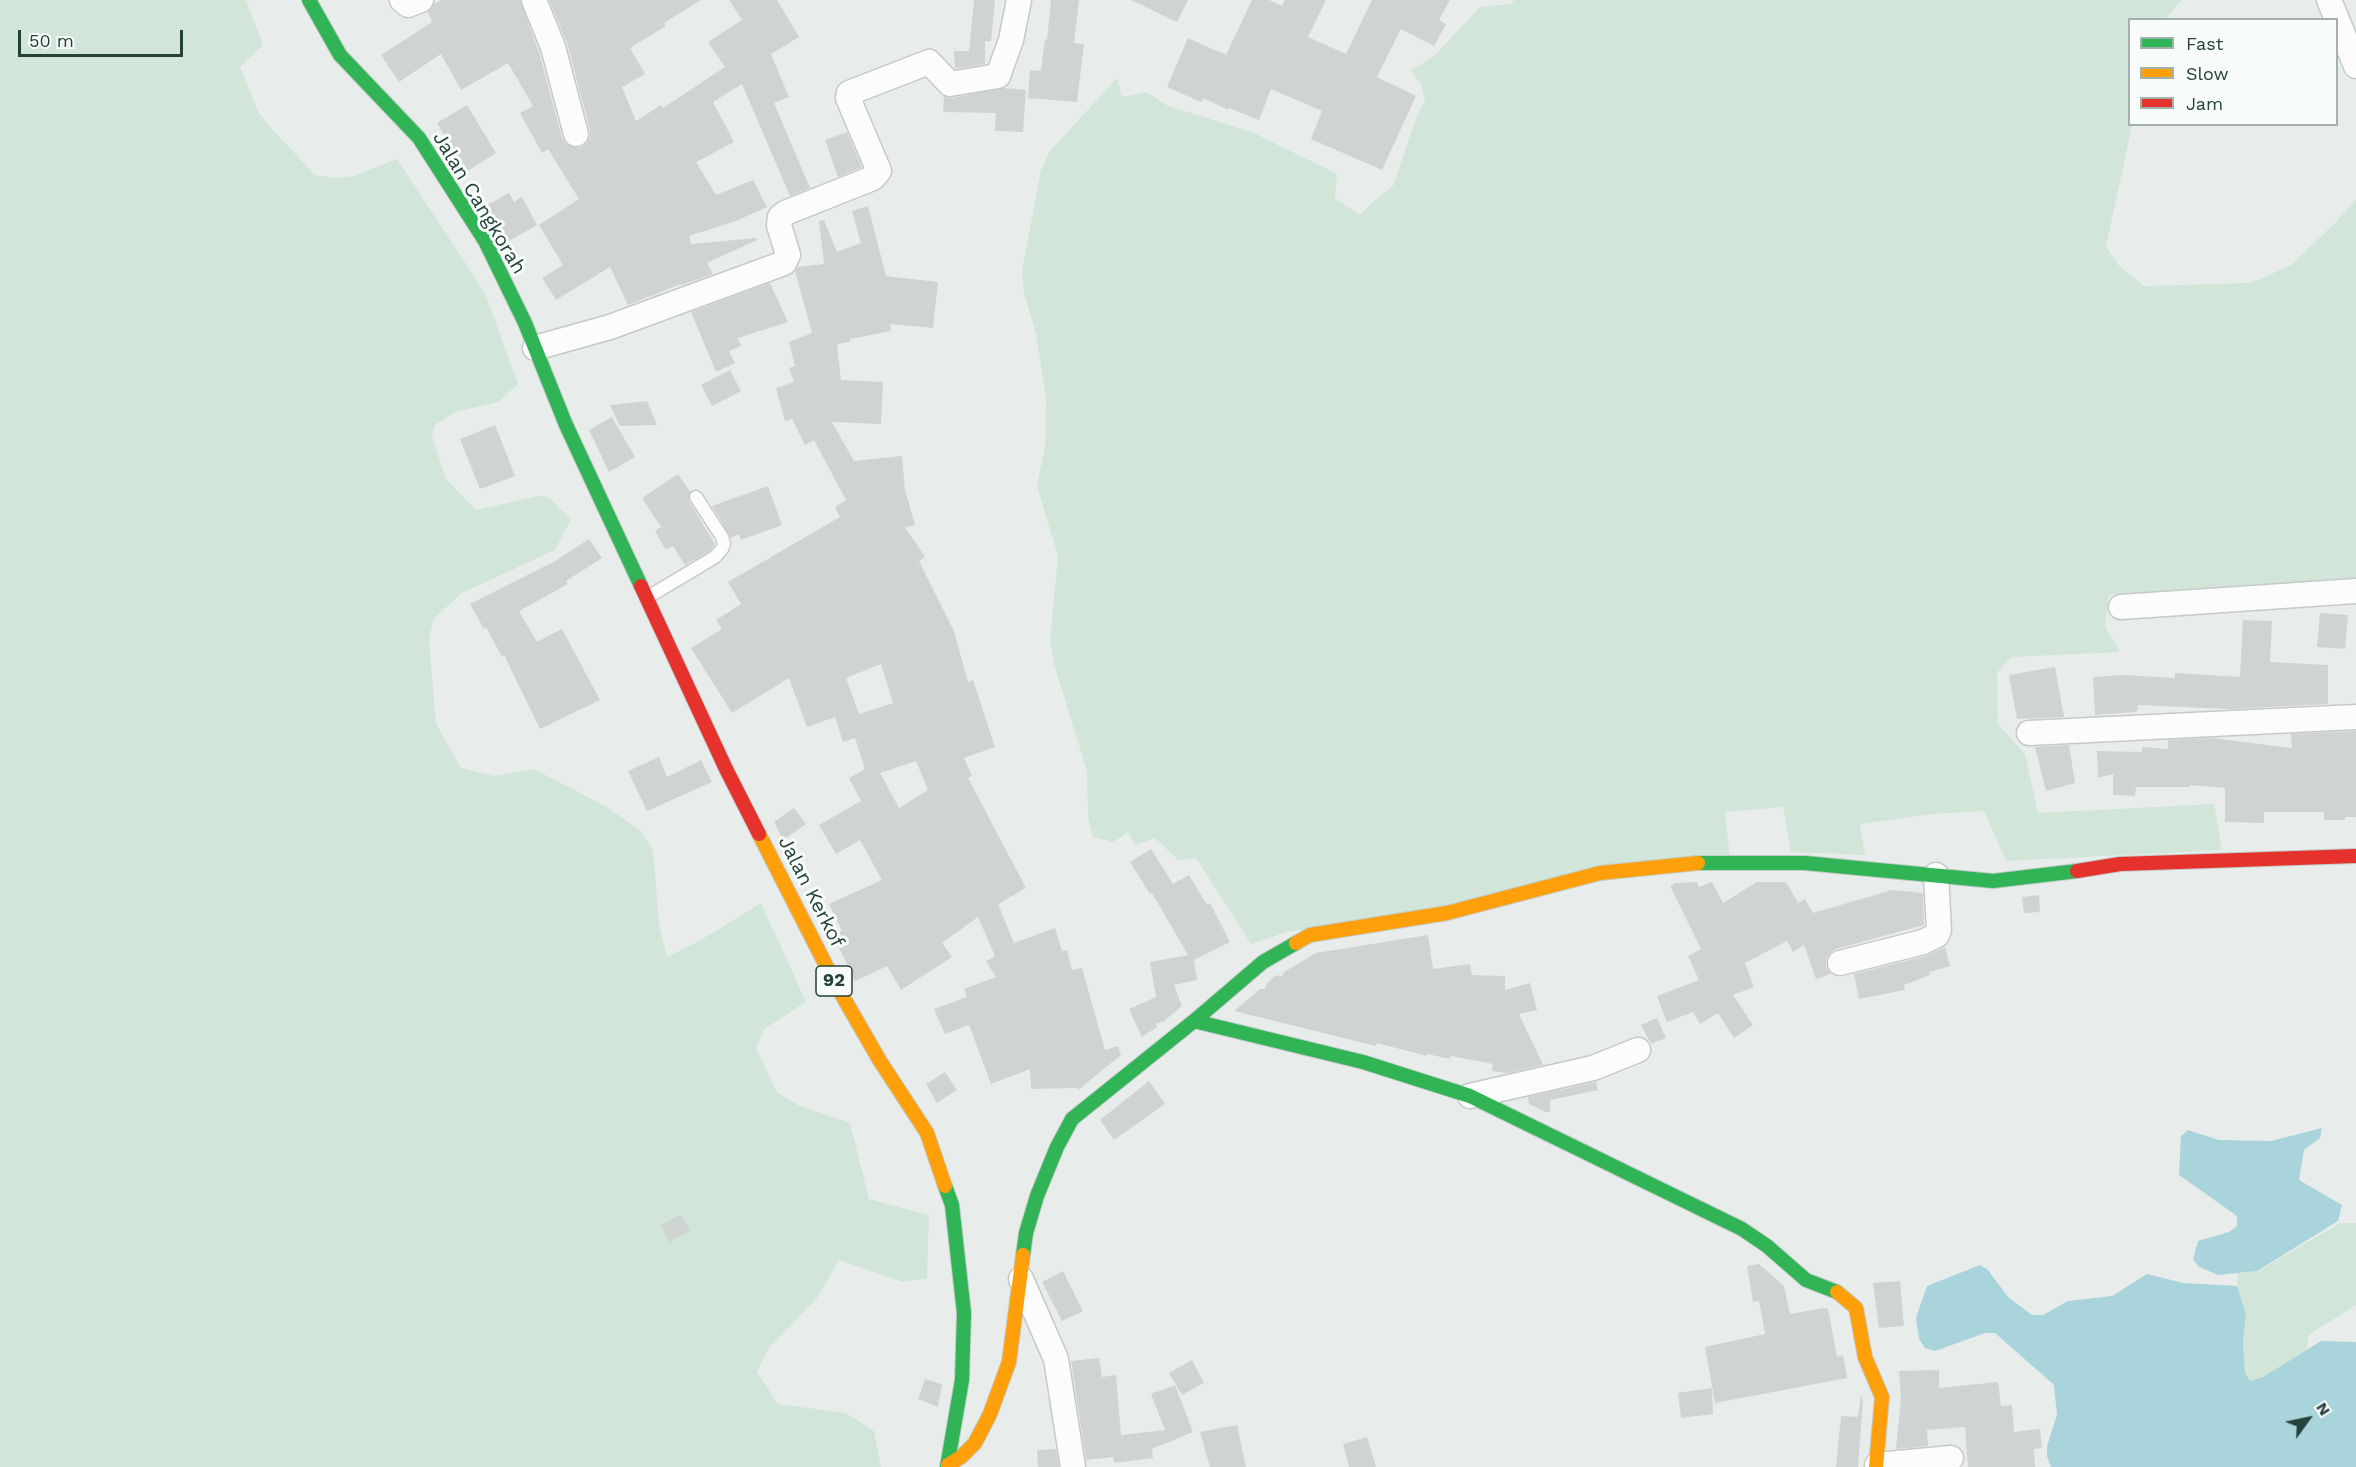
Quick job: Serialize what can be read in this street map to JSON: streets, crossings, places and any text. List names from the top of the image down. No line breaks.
{"streets":{"street":["Jalan Cangkorah","Jalan Kerkof","92"]},"crossings":[["Jalan Cangkorah","Jalan Kerkof"]],"legend":["Fast","Slow","Jam"],"scale_bar":"50 m","north":"top right"}
